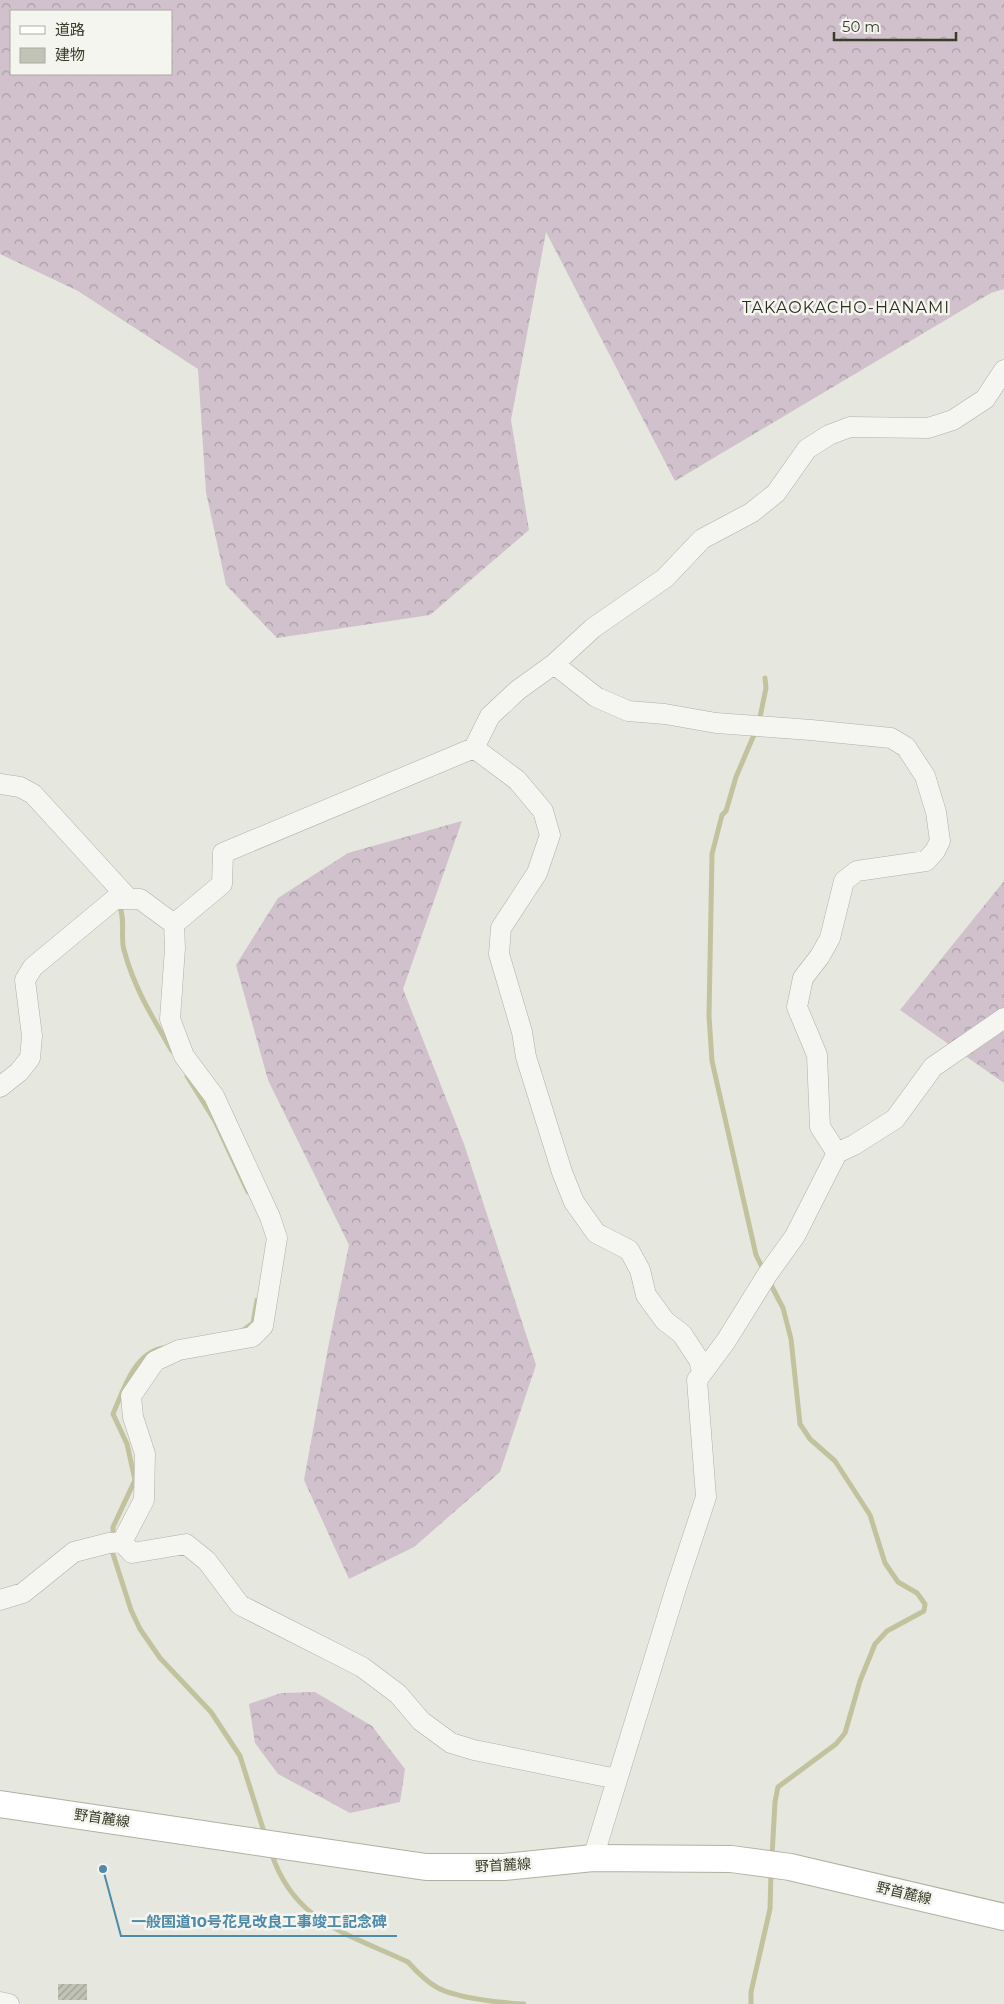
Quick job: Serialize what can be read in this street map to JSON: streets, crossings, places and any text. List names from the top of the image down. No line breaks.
{"streets":{"main road":["野首麓線"]},"districts":["TAKAOKACHO-HANAMI"],"places":["一般国道10号花見改良工事竣工記念碑"],"legend":["道路","建物"],"scale_bar":"50 m"}
